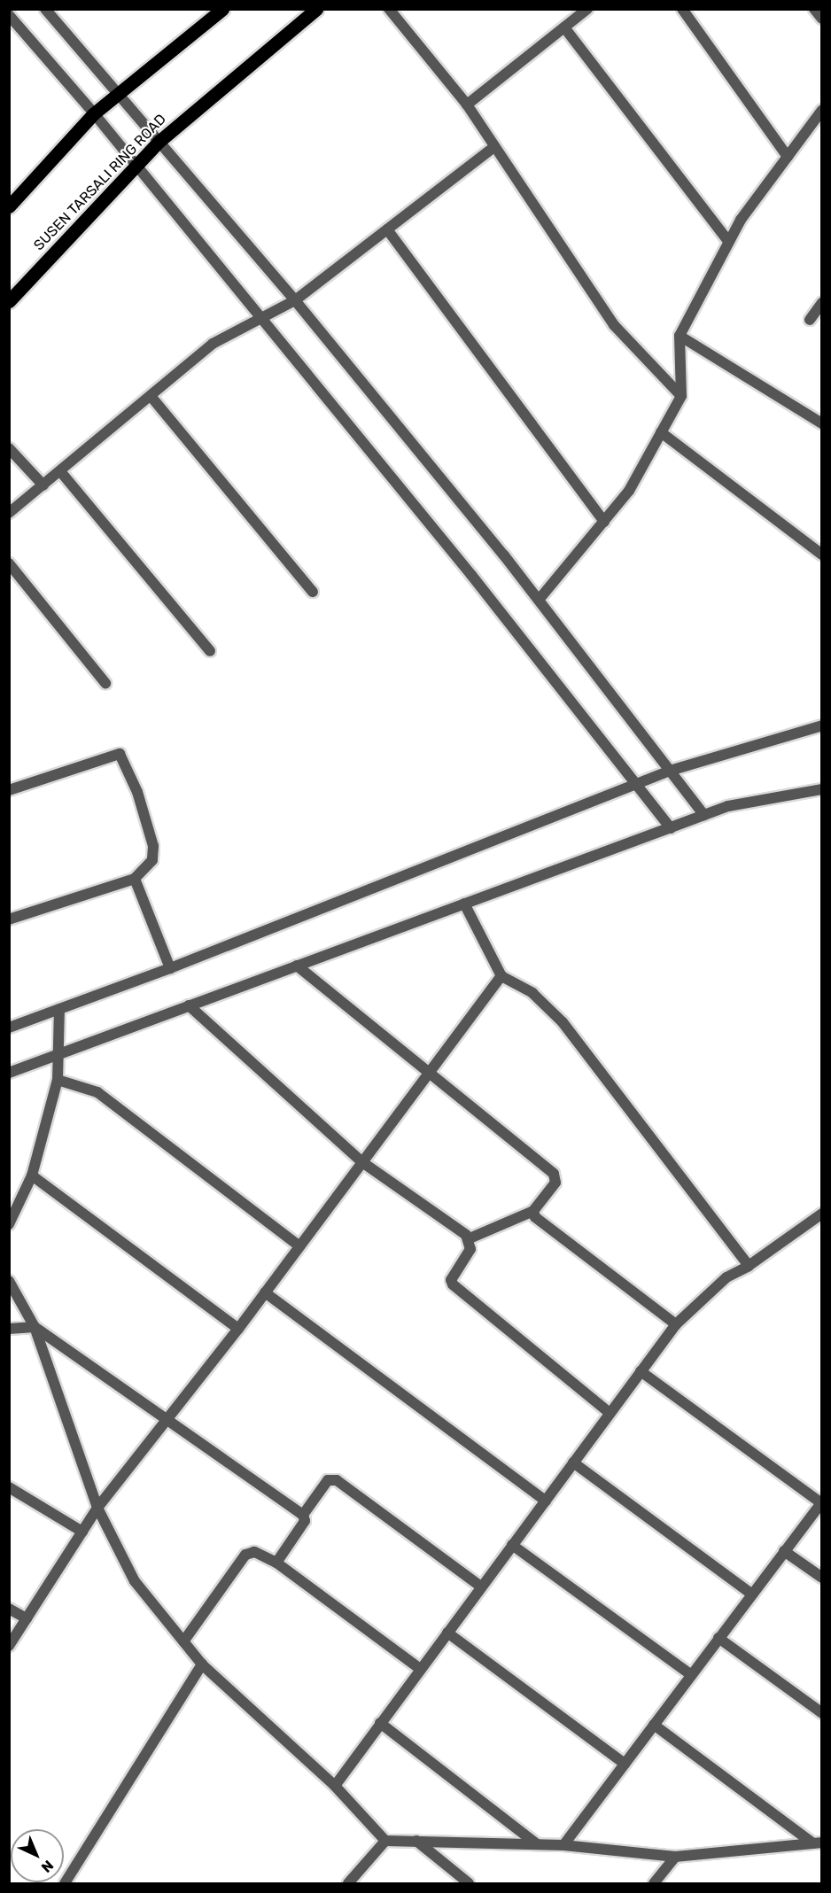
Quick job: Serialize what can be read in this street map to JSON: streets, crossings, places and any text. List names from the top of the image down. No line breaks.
{"streets":{"main road":["SUSEN TARSALI RING ROAD"]},"north":"bottom right"}
